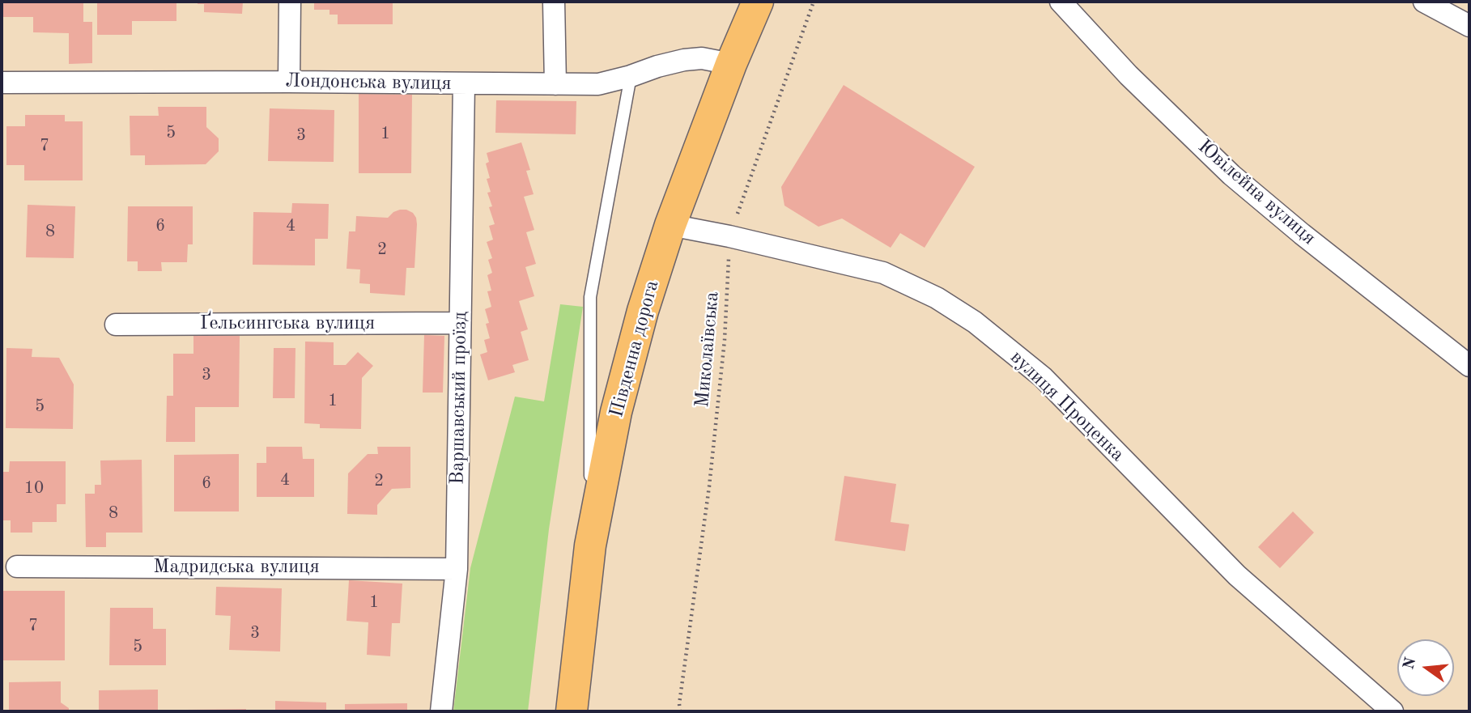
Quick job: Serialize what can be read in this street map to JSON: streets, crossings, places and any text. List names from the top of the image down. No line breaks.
{"streets":{"highway":["Південна дорога"],"street":["Лондонська вулиця","Ювілейна вулиця","Ґельсингська вулиця","Варшавський проїзд","вулиця Проценка","Мадридська вулиця"],"path":["Миколаївська"]},"crossings":[["Лондонська вулиця","Південна дорога"],["Лондонська вулиця","Варшавський проїзд"],["Ґельсингська вулиця","Варшавський проїзд"],["Південна дорога","вулиця Проценка"],["Миколаївська","вулиця Проценка"],["Варшавський проїзд","Мадридська вулиця"]],"house_numbers":["5","1","3","7","6","4","8","2","3","1","5","4","2","6","10","8","1","7","3","5"],"north":"left"}
